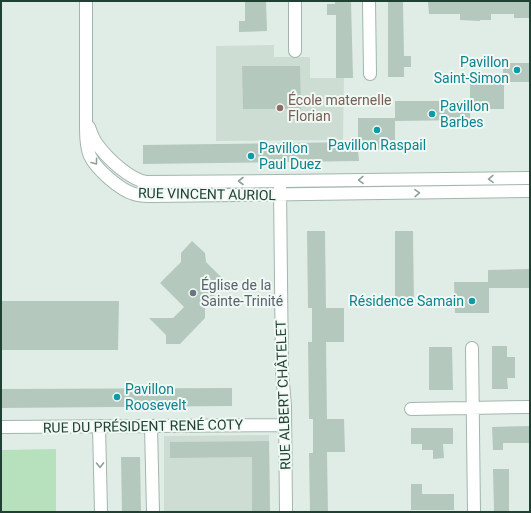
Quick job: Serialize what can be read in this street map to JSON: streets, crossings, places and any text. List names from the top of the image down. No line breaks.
{"streets":{"street":["RUE VINCENT AURIOL","RUE ALBERT CHÂTELET","RUE DU PRÉSIDENT RENÉ COTY"]},"crossings":[["RUE VINCENT AURIOL","RUE ALBERT CHÂTELET"],["RUE ALBERT CHÂTELET","RUE DU PRÉSIDENT RENÉ COTY"]],"places":["Pavillon Saint-Simon","École maternelle Florian","Pavillon Barbes","Pavillon Raspail","Pavillon Paul Duez","Église de la Sainte-Trinité","Résidence Samain","Pavillon Roosevelt"]}
